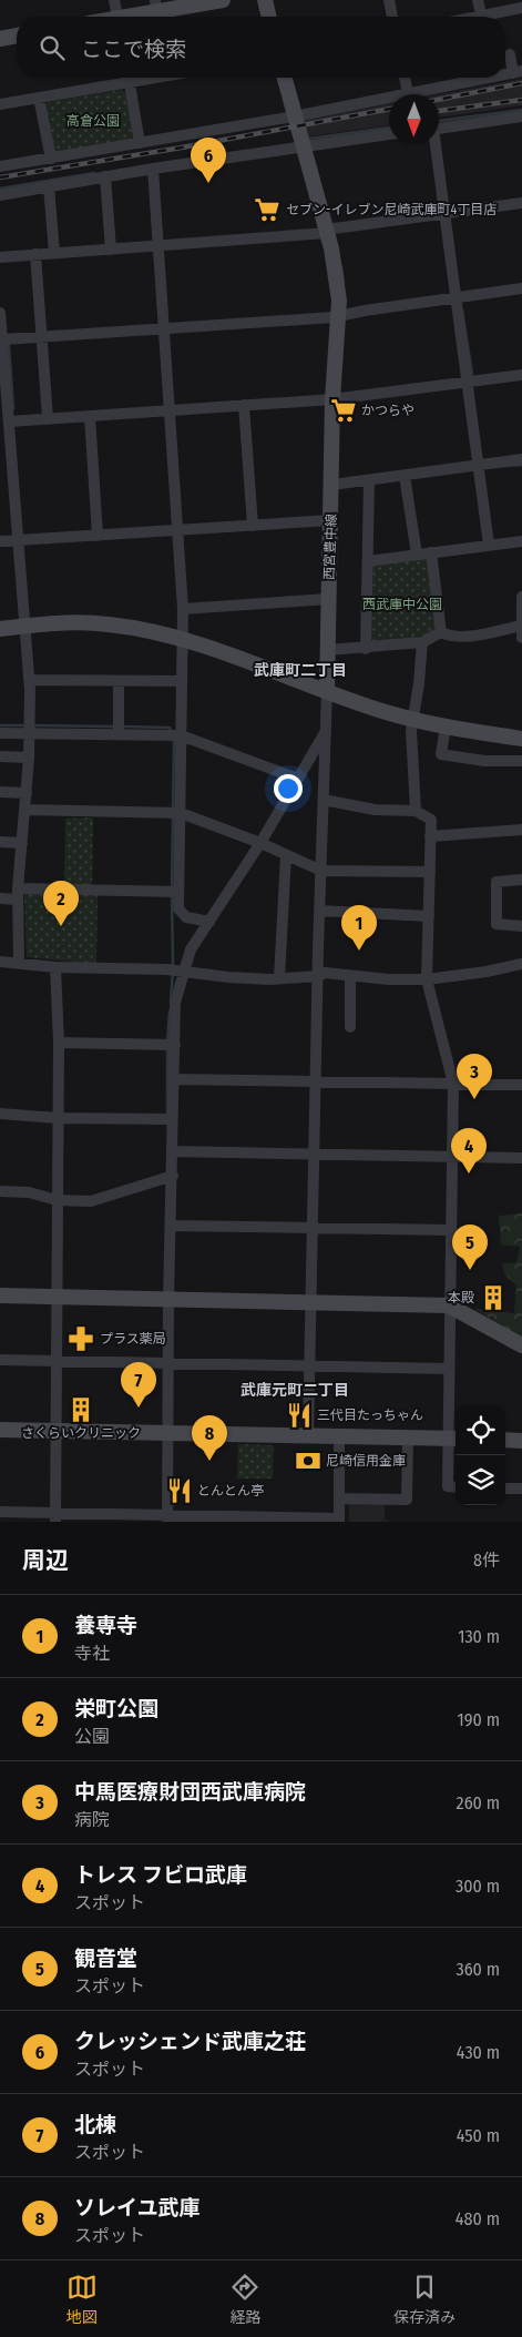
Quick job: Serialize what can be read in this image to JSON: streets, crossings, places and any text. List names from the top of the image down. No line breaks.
{"streets":{"street":["西宮豊中線"]},"districts":["武庫町二丁目","武庫元町二丁目"],"parks":["高倉公園","西武庫中公園"],"places":{"supermarket":["セブン-イレブン尼崎武庫町4丁目店","かつらや"],"building":["本殿","さくらいクリニック"],"pharmacy":["プラス薬局"],"restaurant":["三代目たっちゃん","とんとん亭"],"bank":["尼崎信用金庫"]},"north":"bottom","page":{"search":"ここで検索","pins":["6","2","1","3","4","5","7","8"],"heading":["周辺","8件"],"list":[{"mark":"1","name":"養専寺","note":"寺社","value":"130 m"},{"mark":"2","name":"栄町公園","note":"公園","value":"190 m"},{"mark":"3","name":"中馬医療財団西武庫病院","note":"病院","value":"260 m"},{"mark":"4","name":"トレス フビロ武庫","note":"スポット","value":"300 m"},{"mark":"5","name":"観音堂","note":"スポット","value":"360 m"},{"mark":"6","name":"クレッシェンド武庫之荘","note":"スポット","value":"430 m"},{"mark":"7","name":"北棟","note":"スポット","value":"450 m"},{"mark":"8","name":"ソレイユ武庫","note":"スポット","value":"480 m"}],"nav":["地図","経路","保存済み"]}}
